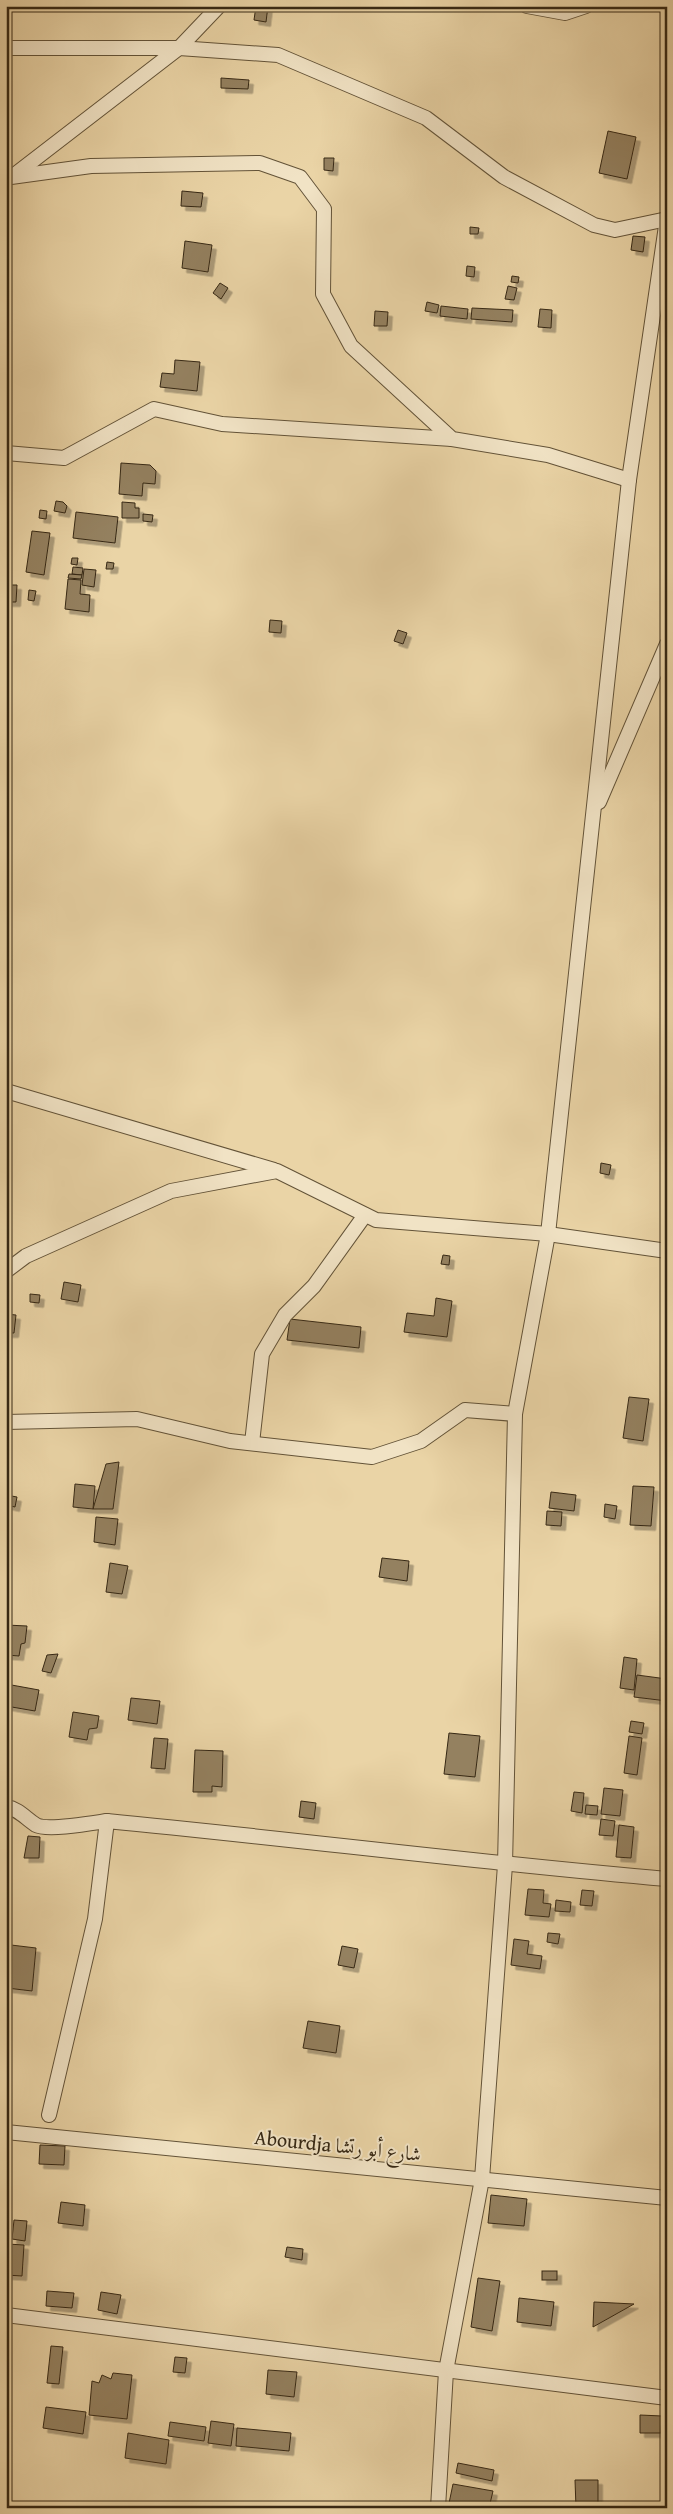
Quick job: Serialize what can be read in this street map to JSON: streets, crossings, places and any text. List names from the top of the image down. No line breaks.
{"streets":{"street":["Abourdja شارع أبو رتشا"]}}
